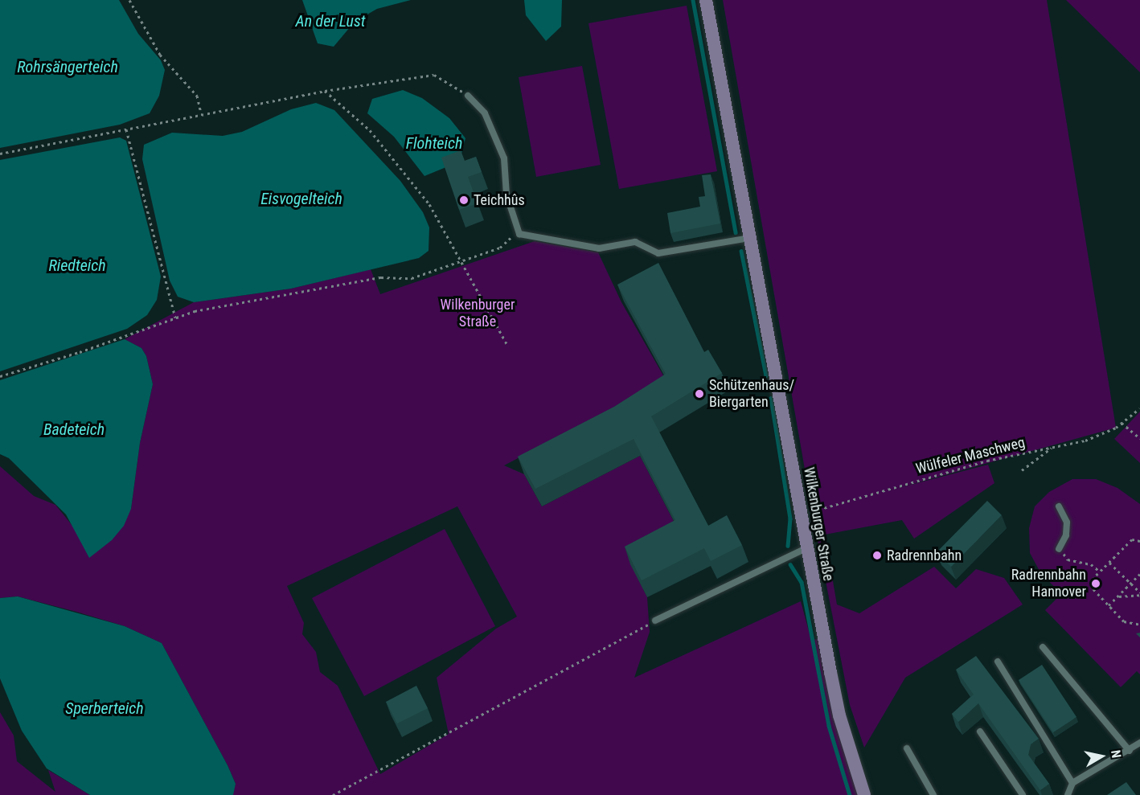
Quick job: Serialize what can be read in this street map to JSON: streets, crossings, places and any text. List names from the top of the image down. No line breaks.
{"streets":{"main road":["Wilkenburger Straße"],"path":["Wülfeler Maschweg"]},"crossings":[["Wülfeler Maschweg","Wilkenburger Straße"]],"water":["An der Lust","Rohrsängerteich","Flohteich","Eisvogelteich","Riedteich","Badeteich","Sperberteich"],"parks":["Wilkenburger Straße"],"places":["Teichhûs","Schützenhaus/ Biergarten","Radrennbahn","Radrennbahn Hannover"],"north":"right"}
